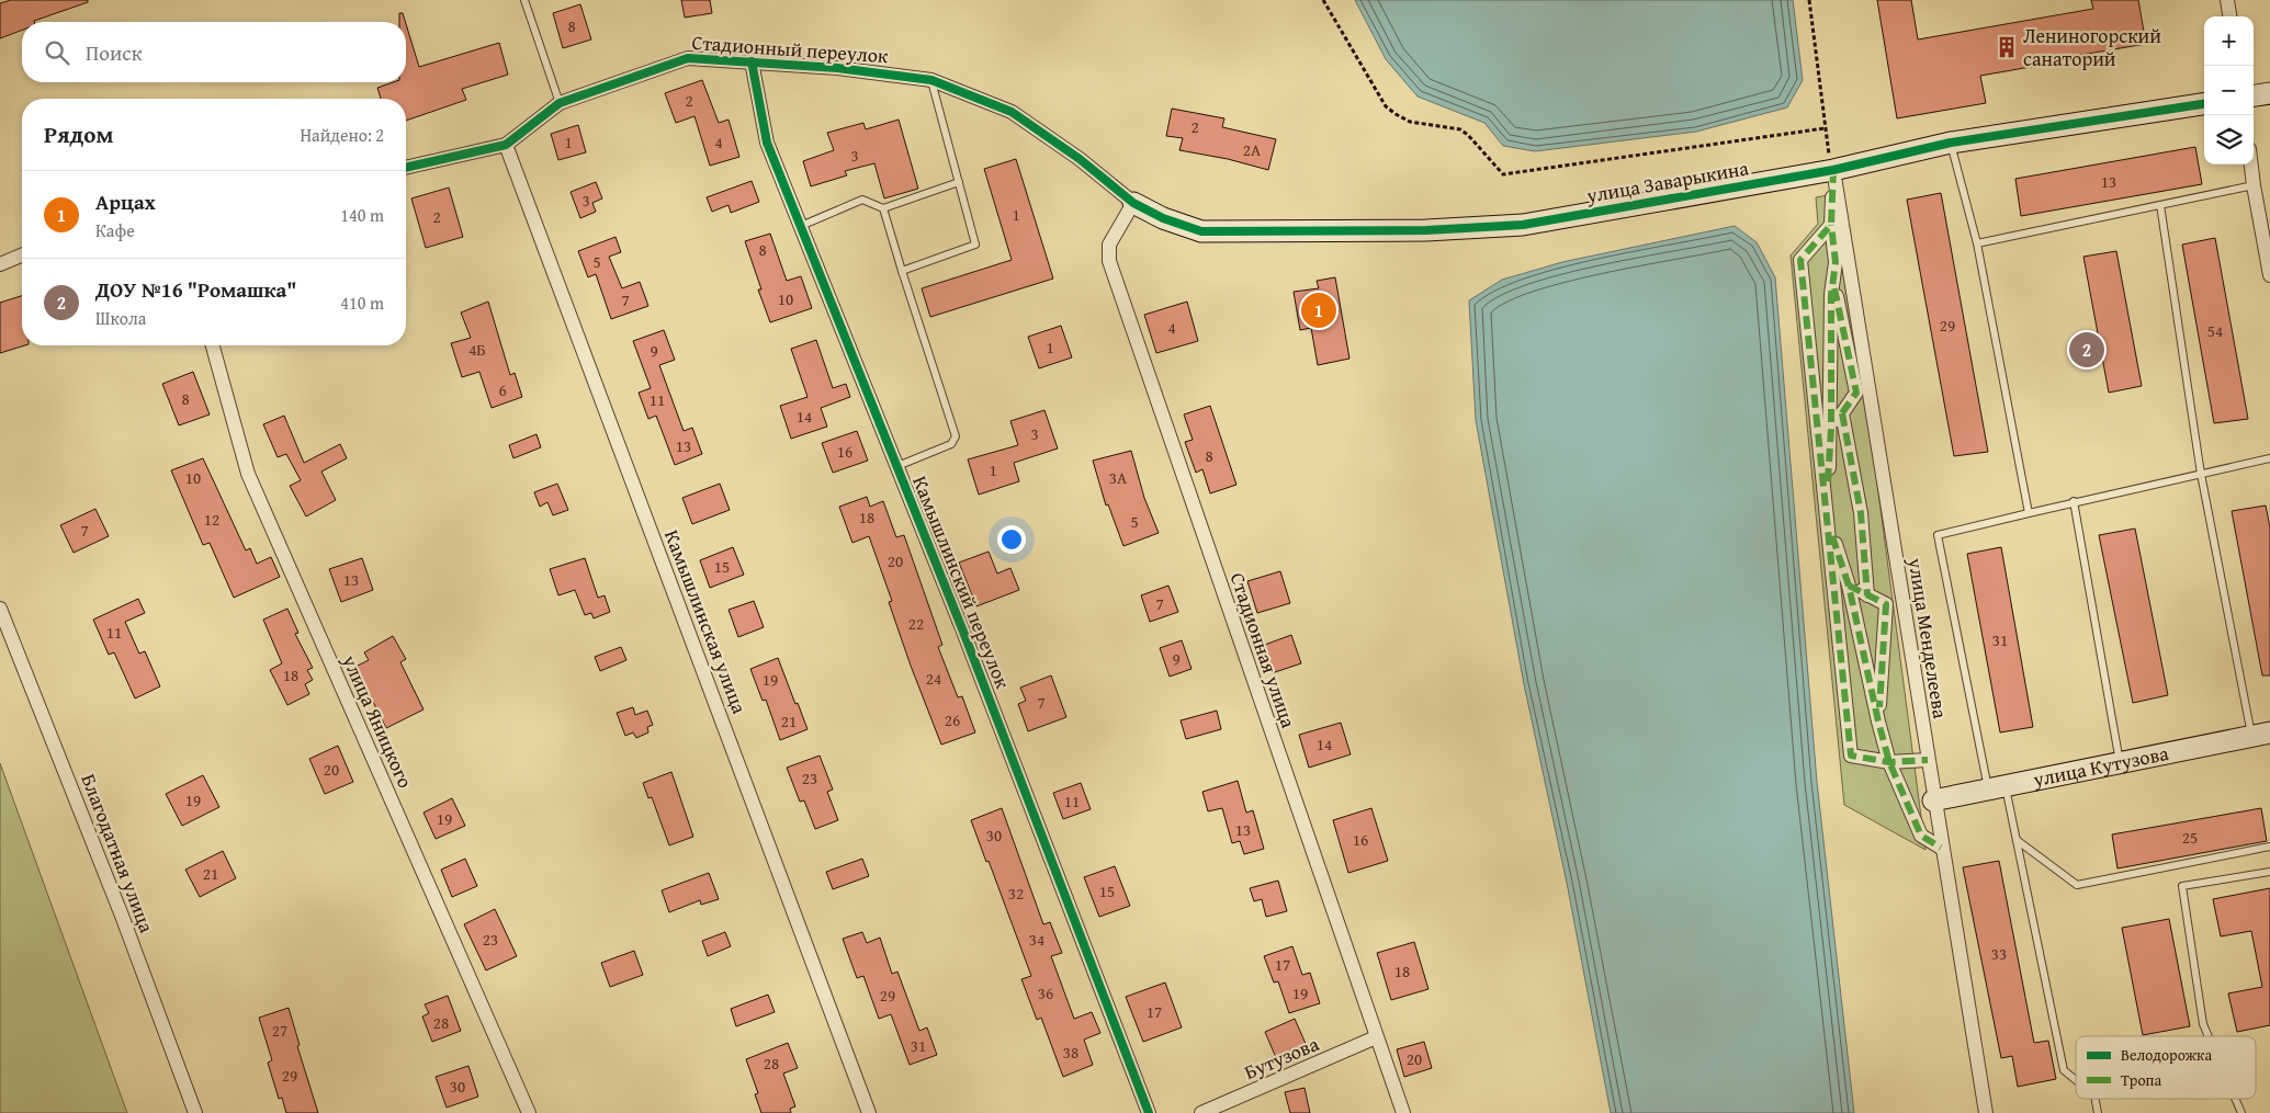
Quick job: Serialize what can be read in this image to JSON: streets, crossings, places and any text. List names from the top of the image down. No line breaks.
{"streets":{"street":["Стадионный переулок","улица Заварыкина","Камышлинский переулок","Камышлинская улица","улица Менделеева","Стадионная улица","улица Яницкого","улица Кутузова","Благодатная улица","Бутузова"]},"crossings":[["Стадионный переулок","улица Заварыкина"],["Стадионный переулок","Камышлинский переулок"],["Стадионный переулок","Камышлинская улица"],["Стадионный переулок","Стадионная улица"],["улица Заварыкина","улица Менделеева"],["улица Заварыкина","Стадионная улица"],["улица Менделеева","улица Кутузова"],["Стадионная улица","Бутузова"]],"places":{"building":["Лениногорский санаторий"]},"house_numbers":["8","2","2","1","4","2А","3","13","3","1","2","8","5","10","7","29","4","54","1","4Б","9","6","8","11","14","3","13","16","8","1","10","3А","18","12","5","7","20","15","13","7","22","11","31","9","18","24","19","7","26","21","14","20","23","19","11","19","13","30","25","16","21","15","32","23","34","33","17","18","36","19","29","17","28","27","31","38","20","28","29","30"],"legend":["Велодорожка","Тропа"],"page":{"map_buttons":["+","−"],"search":"Поиск","heading":["Рядом","Найдено: 2"],"list":[{"mark":"1","name":"Арцах","note":"Кафе","value":"140 m"},{"mark":"2","name":"ДОУ №16 \"Ромашка\"","note":"Школа","value":"410 m"}],"pins":["1","2"]}}
